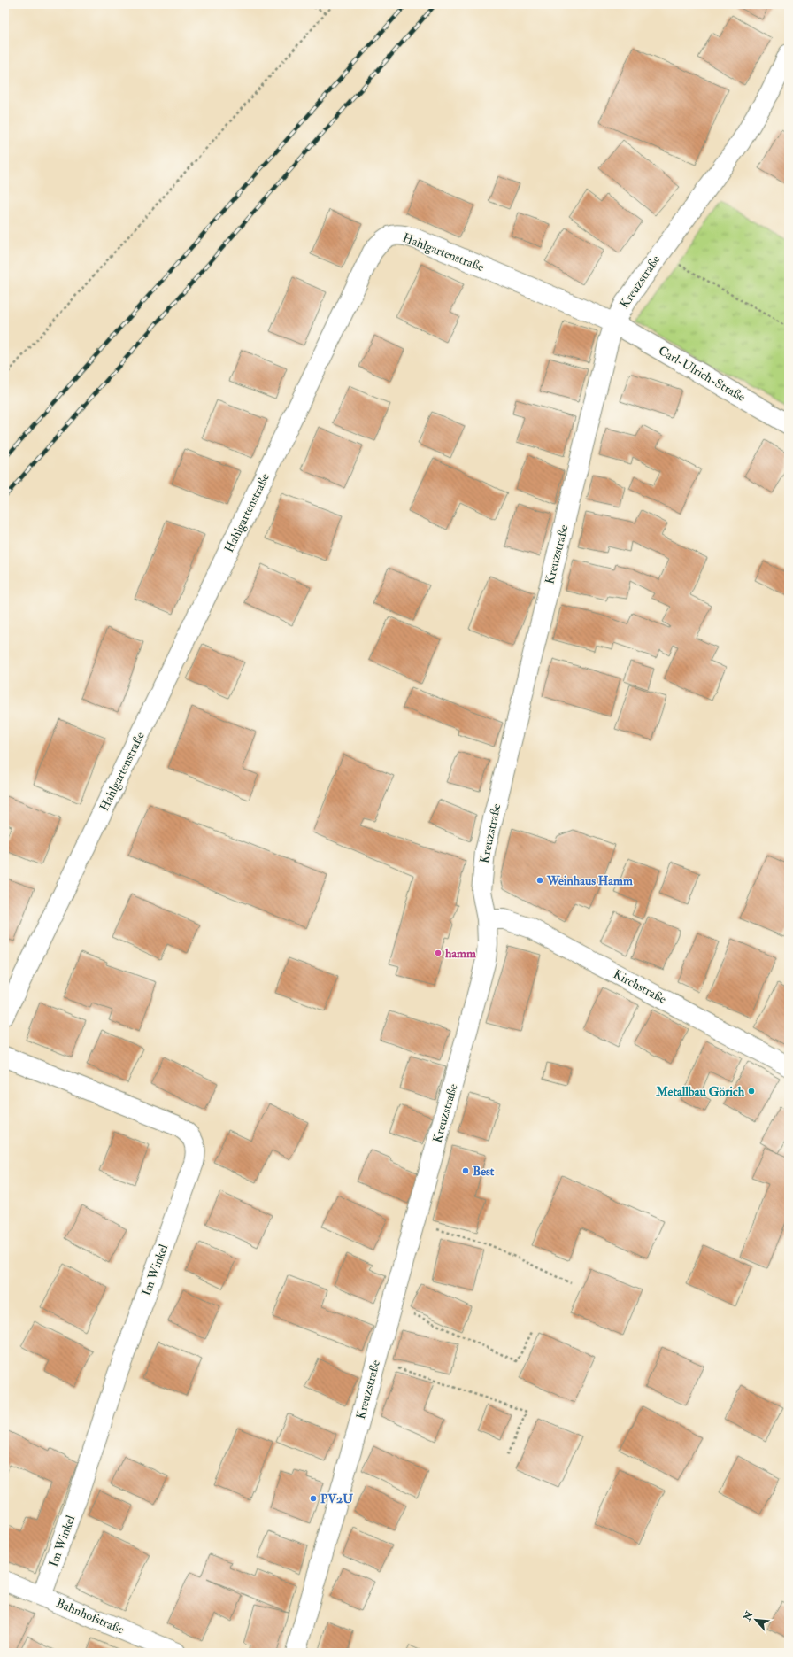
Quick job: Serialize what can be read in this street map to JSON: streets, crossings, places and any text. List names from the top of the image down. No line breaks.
{"streets":{"street":["Hahlgartenstraße","Kreuzstraße","Carl-Ulrich-Straße","Kirchstraße","Im Winkel","Bahnhofstraße"]},"crossings":[["Hahlgartenstraße","Kreuzstraße"],["Hahlgartenstraße","Carl-Ulrich-Straße"],["Kreuzstraße","Carl-Ulrich-Straße"],["Kreuzstraße","Kirchstraße"],["Im Winkel","Bahnhofstraße"]],"places":["Weinhaus Hamm","hamm","Metallbau Görich","Best","PV2U"],"north":"top left"}
